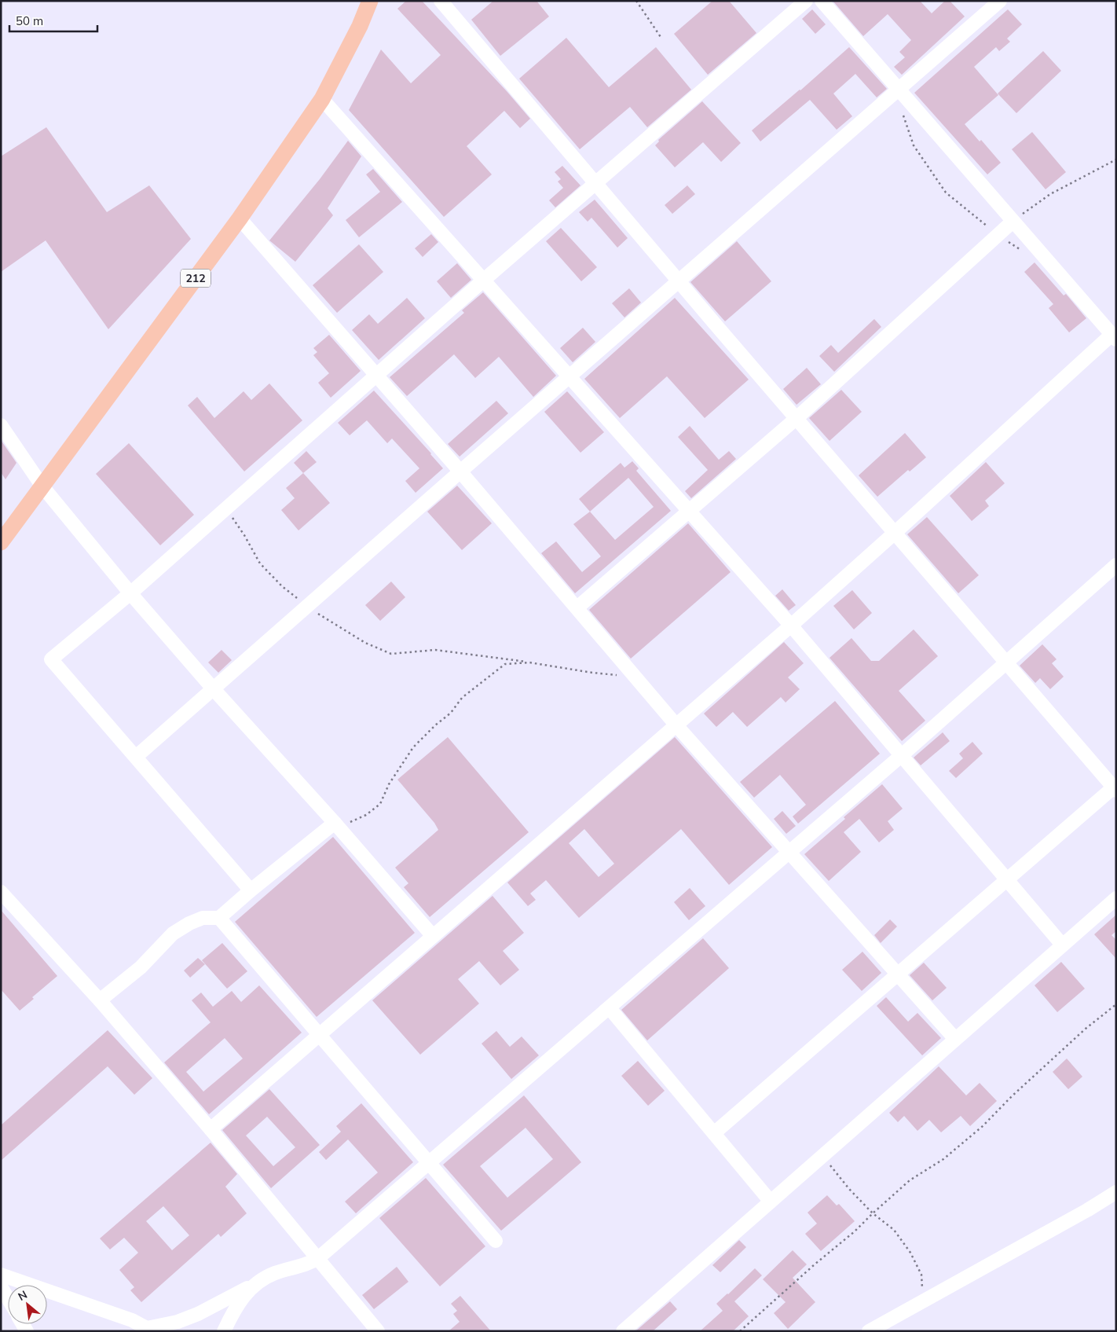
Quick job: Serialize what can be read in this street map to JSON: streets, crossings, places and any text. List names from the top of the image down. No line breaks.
{"streets":{"main road":["212"]},"scale_bar":"50 m","north":"top left"}
